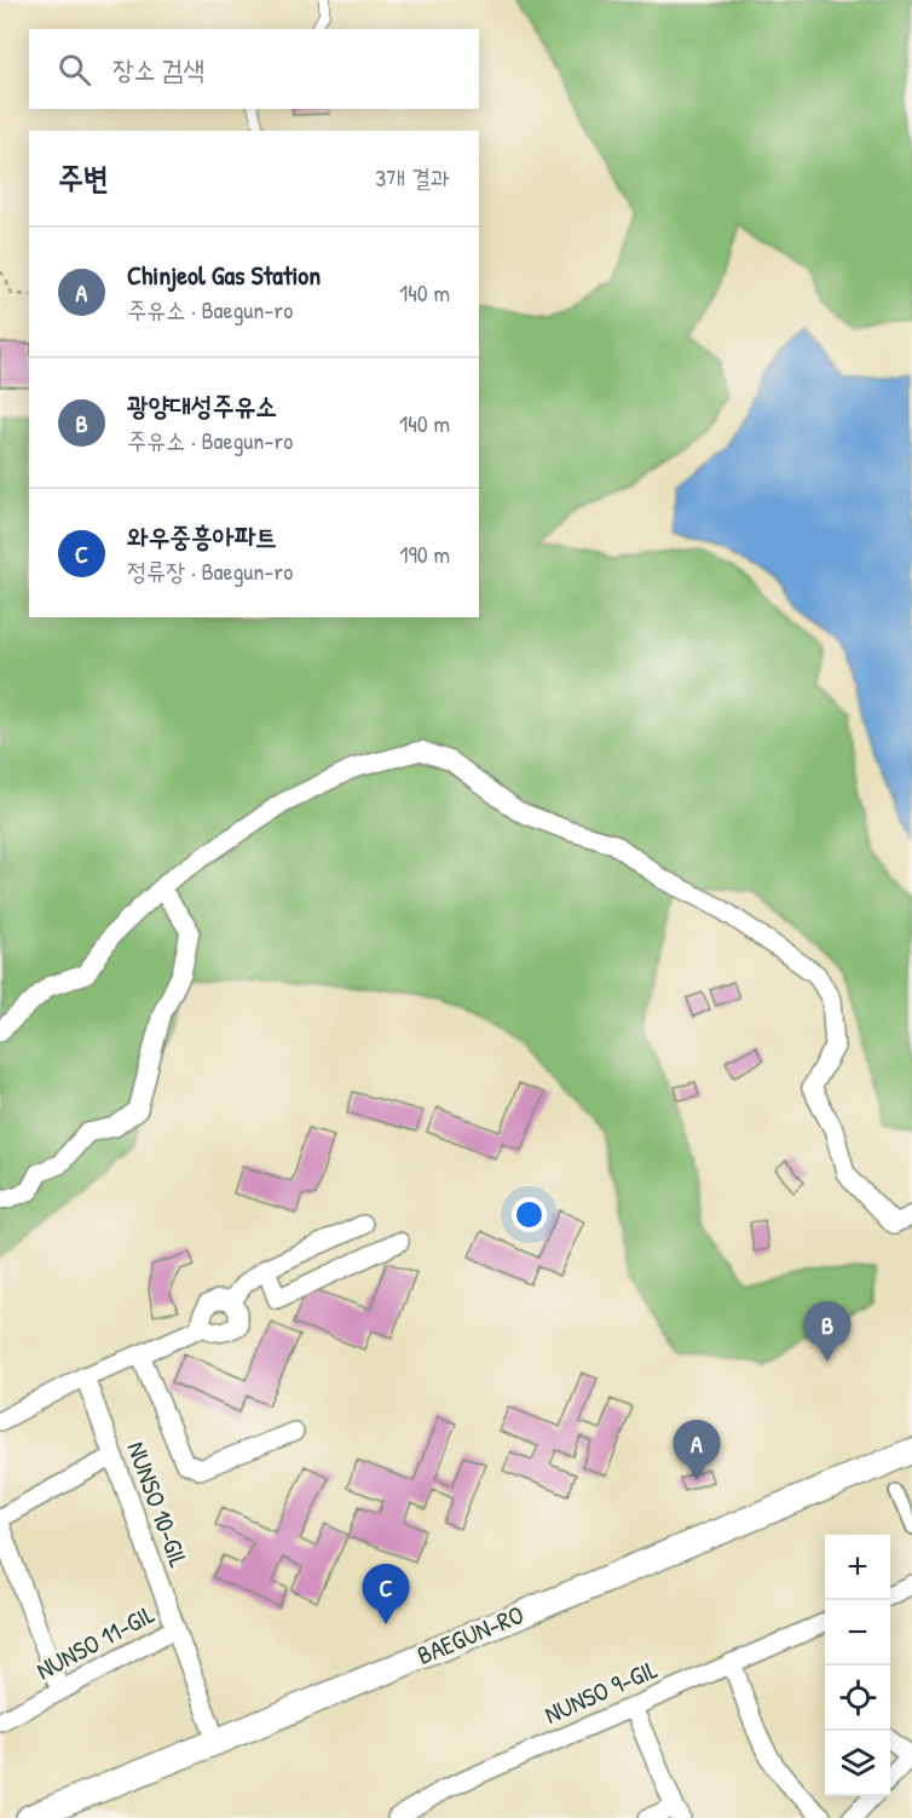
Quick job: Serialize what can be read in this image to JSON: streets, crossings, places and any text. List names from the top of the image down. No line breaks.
{"streets":{"main road":["BAEGUN-RO"],"street":["NUNSO 10-GIL","NUNSO 11-GIL","NUNSO 9-GIL"]},"crossings":[["NUNSO 10-GIL","BAEGUN-RO"],["NUNSO 10-GIL","NUNSO 11-GIL"]],"page":{"search":"장소 검색","heading":["주변","3개 결과"],"list":[{"mark":"A","name":"Chinjeol Gas Station","note":"주유소 · Baegun-ro","value":"140 m"},{"mark":"B","name":"광양대성주유소","note":"주유소 · Baegun-ro","value":"140 m"},{"mark":"C","name":"와우중흥아파트","note":"정류장 · Baegun-ro","value":"190 m"}],"pins":["B","A","C"],"map_buttons":["+","−"]}}
